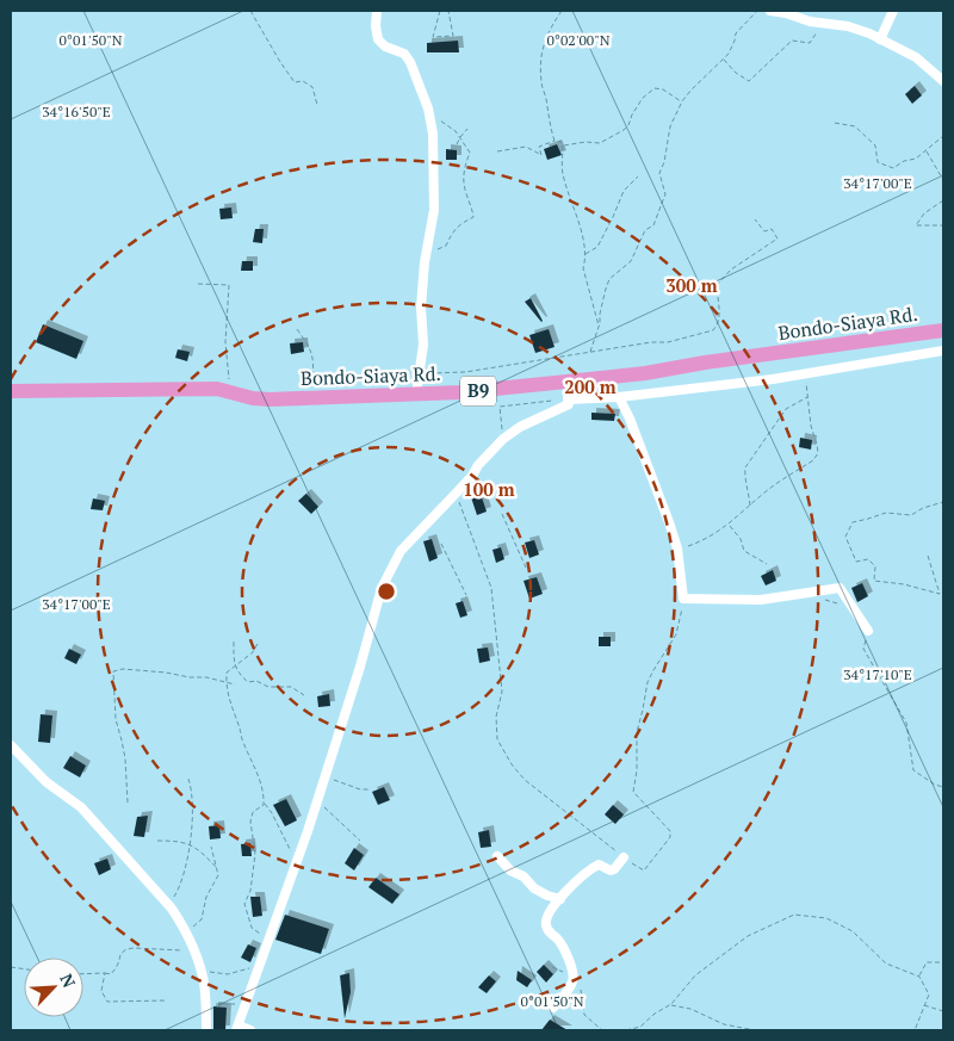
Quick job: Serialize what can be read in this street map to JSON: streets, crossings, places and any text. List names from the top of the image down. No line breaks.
{"streets":{"highway":["Bondo-Siaya Rd.","B9"]},"north":"top right","coordinates":["0°01'50\"N","0°02'00\"N","34°16'50\"E","34°17'00\"E","34°17'10\"E"],"rings":["300 m","200 m","100 m"]}
